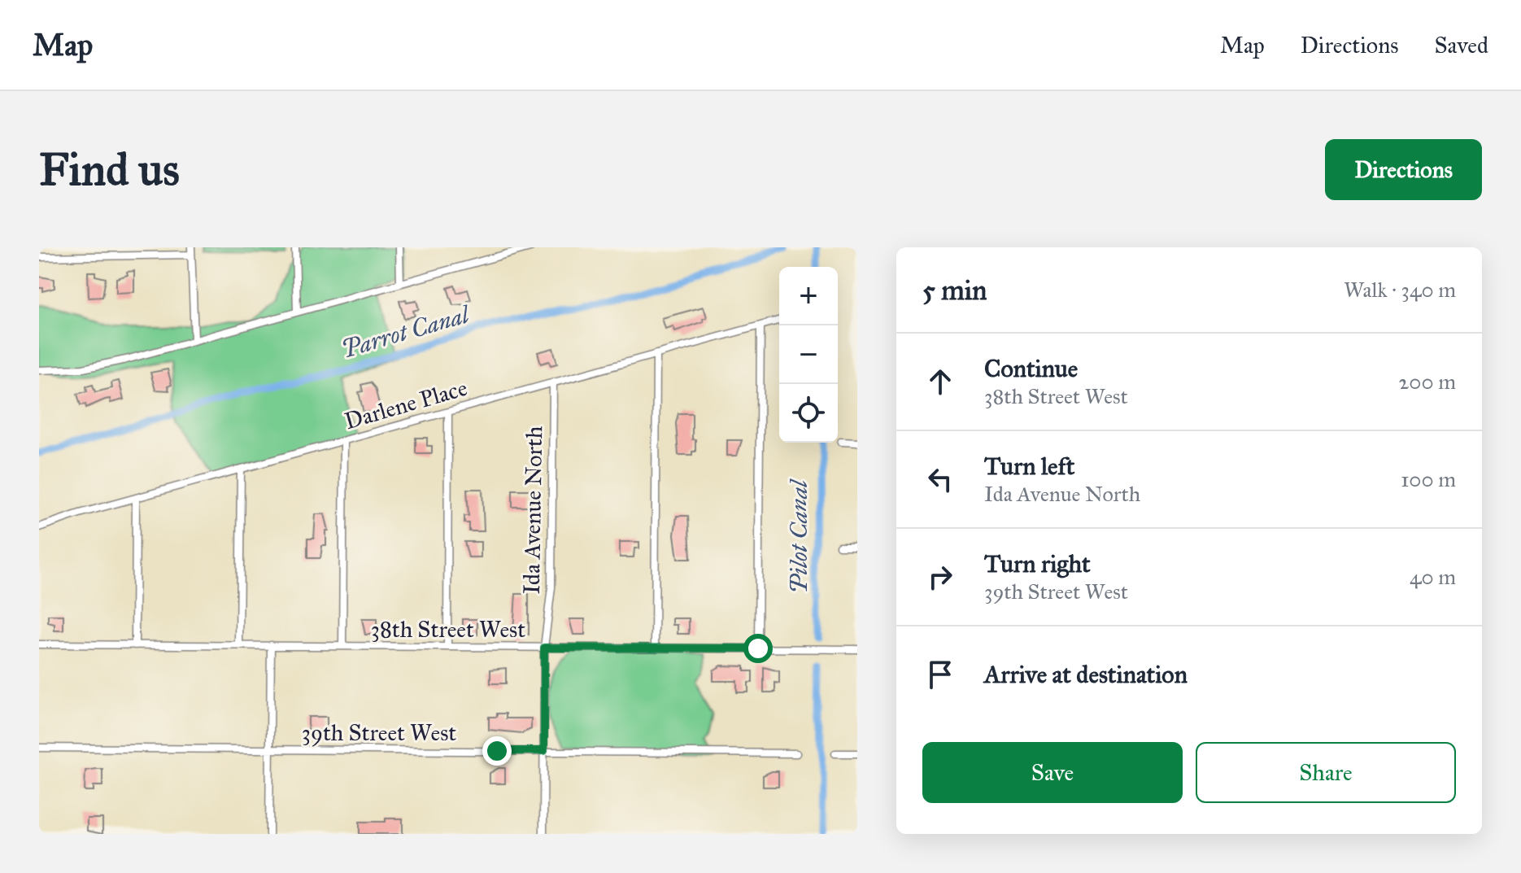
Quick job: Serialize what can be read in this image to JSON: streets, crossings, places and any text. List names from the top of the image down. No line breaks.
{"streets":{"street":["Darlene Place","Ida Avenue North","38th Street West","39th Street West"]},"crossings":[["Darlene Place","Ida Avenue North"],["Ida Avenue North","38th Street West"],["Ida Avenue North","39th Street West"]],"water":["Parrot Canal","Pilot Canal"],"page":{"header":"Map","nav":["Map","Directions","Saved"],"buttons":["Directions",["Save","Share"]],"title":"Find us","heading":["5 min","Walk · 340 m"],"map_buttons":["+","−"],"list":[["Continue","38th Street West","200 m"],["Turn left","Ida Avenue North","100 m"],["Turn right","39th Street West","40 m"],"Arrive at destination"]}}
